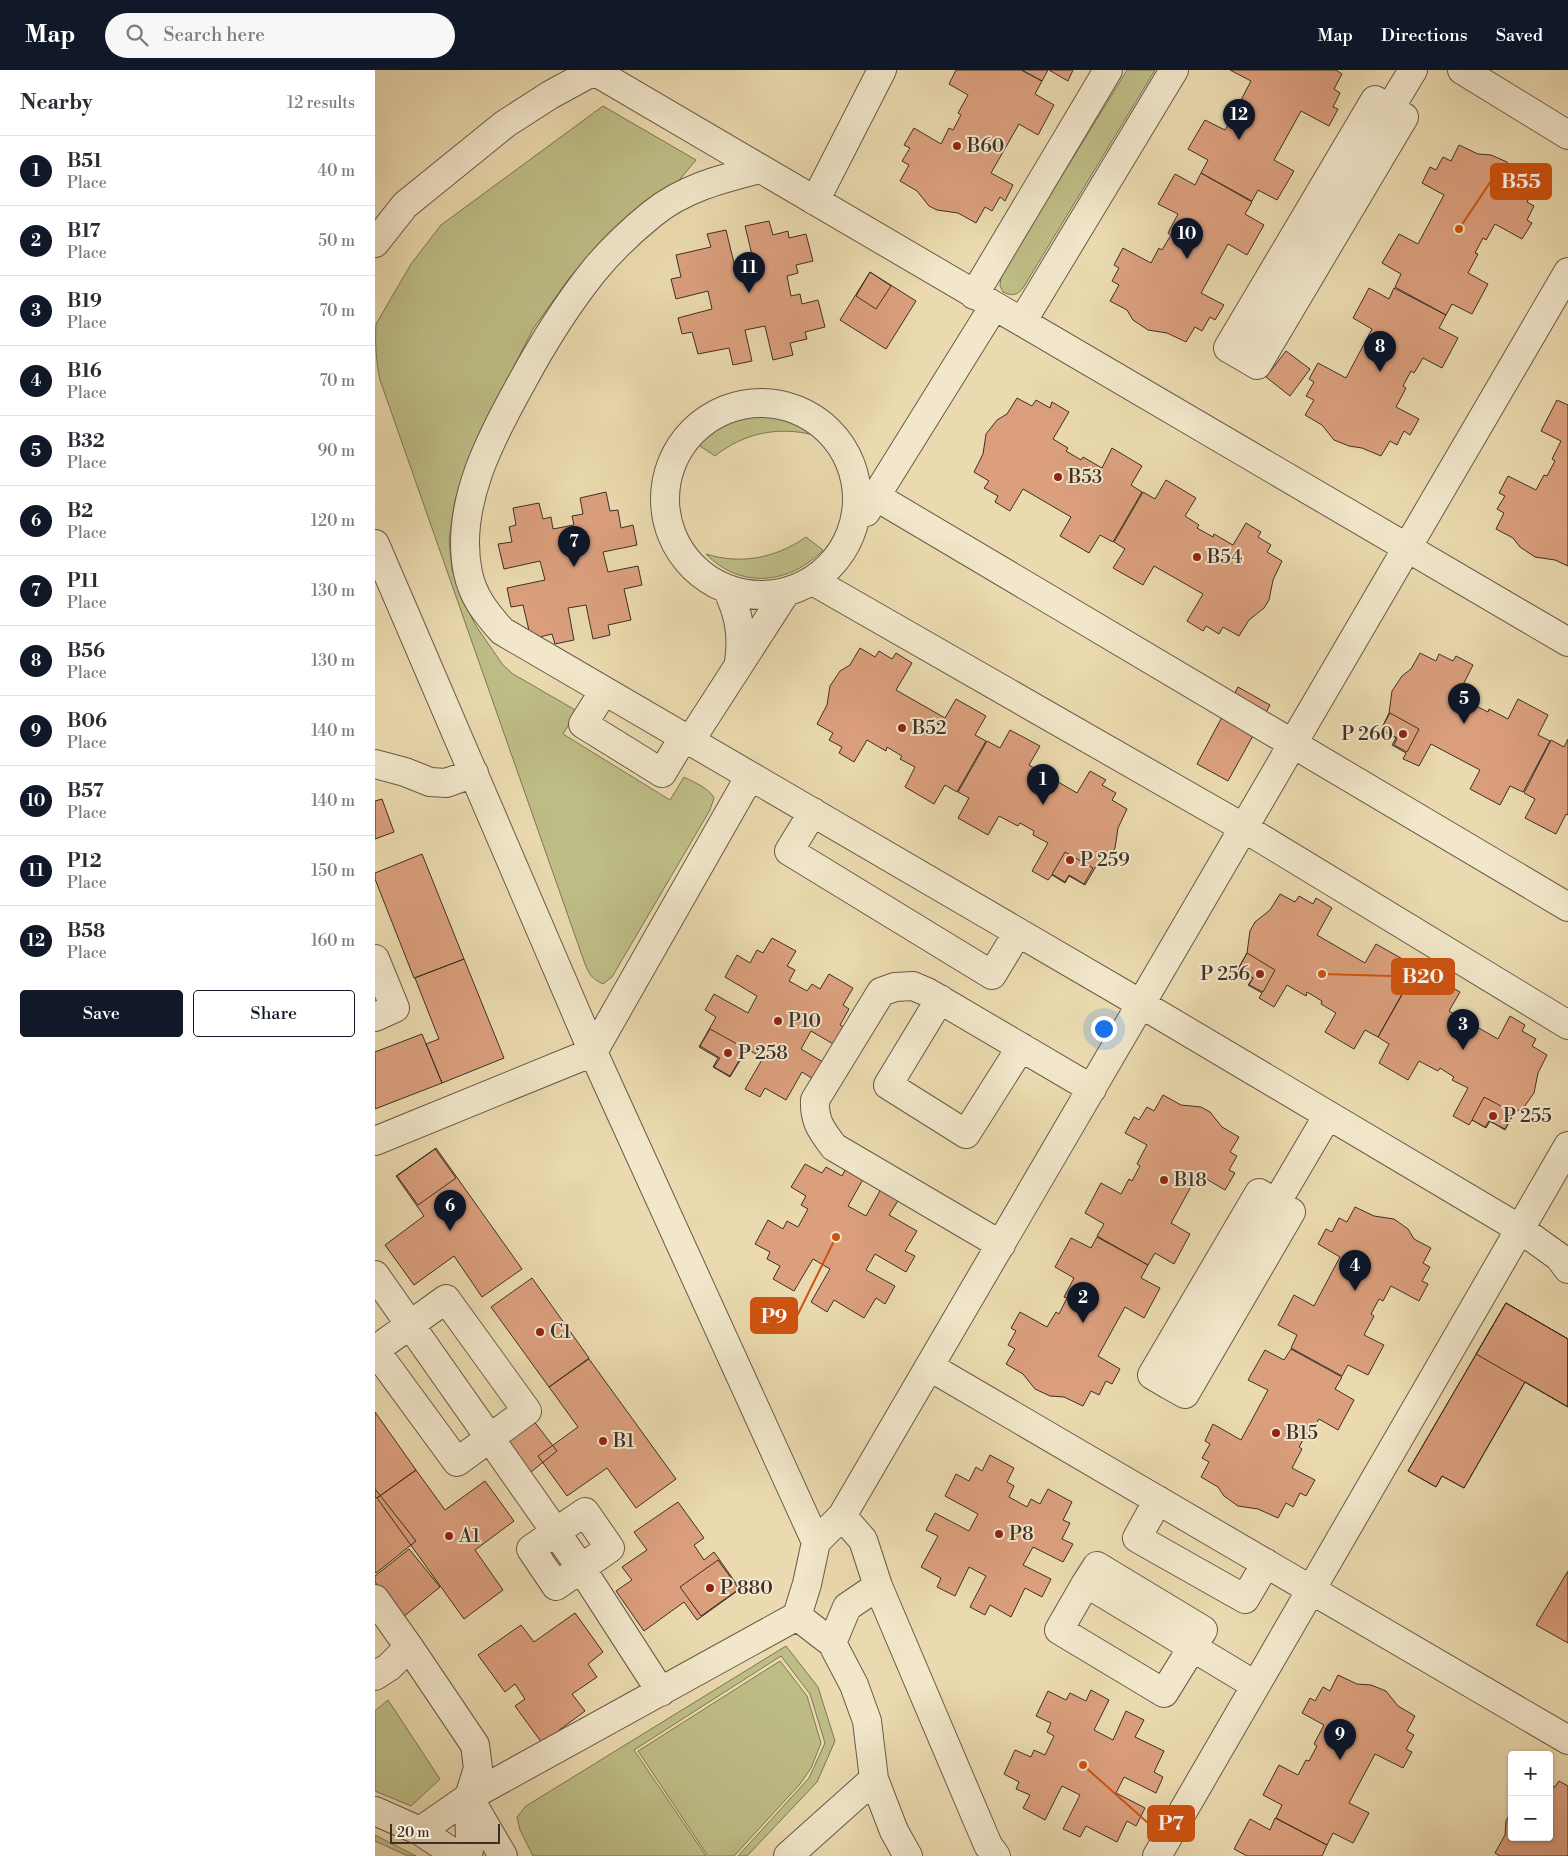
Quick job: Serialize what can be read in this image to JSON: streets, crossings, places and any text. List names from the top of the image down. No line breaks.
{"places":["B60","B55","B53","B54","B52","P 260","P 259","P 256","B20","P10","P 258","P 255","B18","P9","C1","B15","B1","P8","A1","P 880","P7"],"scale_bar":"20 m","page":{"header":"Map","search":"Search here","nav":["Map","Directions","Saved"],"heading":["Nearby","12 results"],"pins":["12","10","11","8","7","5","1","3","6","4","2","9"],"list":[{"mark":"1","name":"B51","note":"Place","value":"40 m"},{"mark":"2","name":"B17","note":"Place","value":"50 m"},{"mark":"3","name":"B19","note":"Place","value":"70 m"},{"mark":"4","name":"B16","note":"Place","value":"70 m"},{"mark":"5","name":"B32","note":"Place","value":"90 m"},{"mark":"6","name":"B2","note":"Place","value":"120 m"},{"mark":"7","name":"P11","note":"Place","value":"130 m"},{"mark":"8","name":"B56","note":"Place","value":"130 m"},{"mark":"9","name":"B06","note":"Place","value":"140 m"},{"mark":"10","name":"B57","note":"Place","value":"140 m"},{"mark":"11","name":"P12","note":"Place","value":"150 m"},{"mark":"12","name":"B58","note":"Place","value":"160 m"}],"buttons":["Save","Share"],"map_buttons":["+","−"],"scale":"20 m"}}
